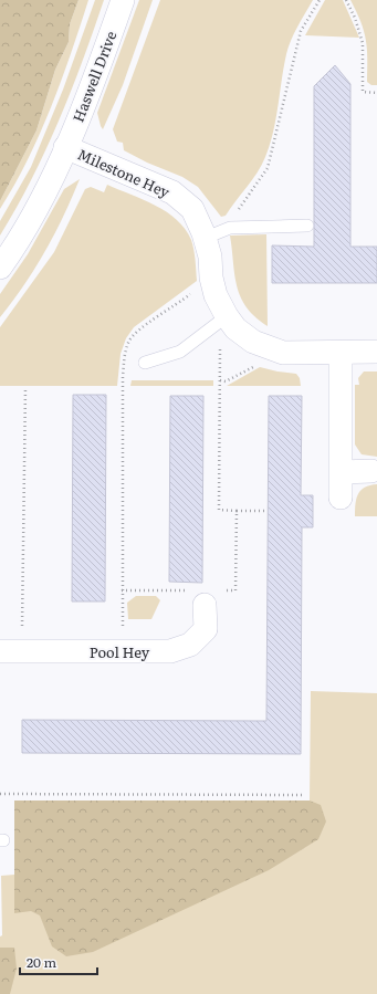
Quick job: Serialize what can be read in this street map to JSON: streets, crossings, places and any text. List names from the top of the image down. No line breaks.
{"streets":{"street":["Haswell Drive","Milestone Hey","Pool Hey"]},"crossings":[["Haswell Drive","Milestone Hey"]],"scale_bar":"20 m"}
